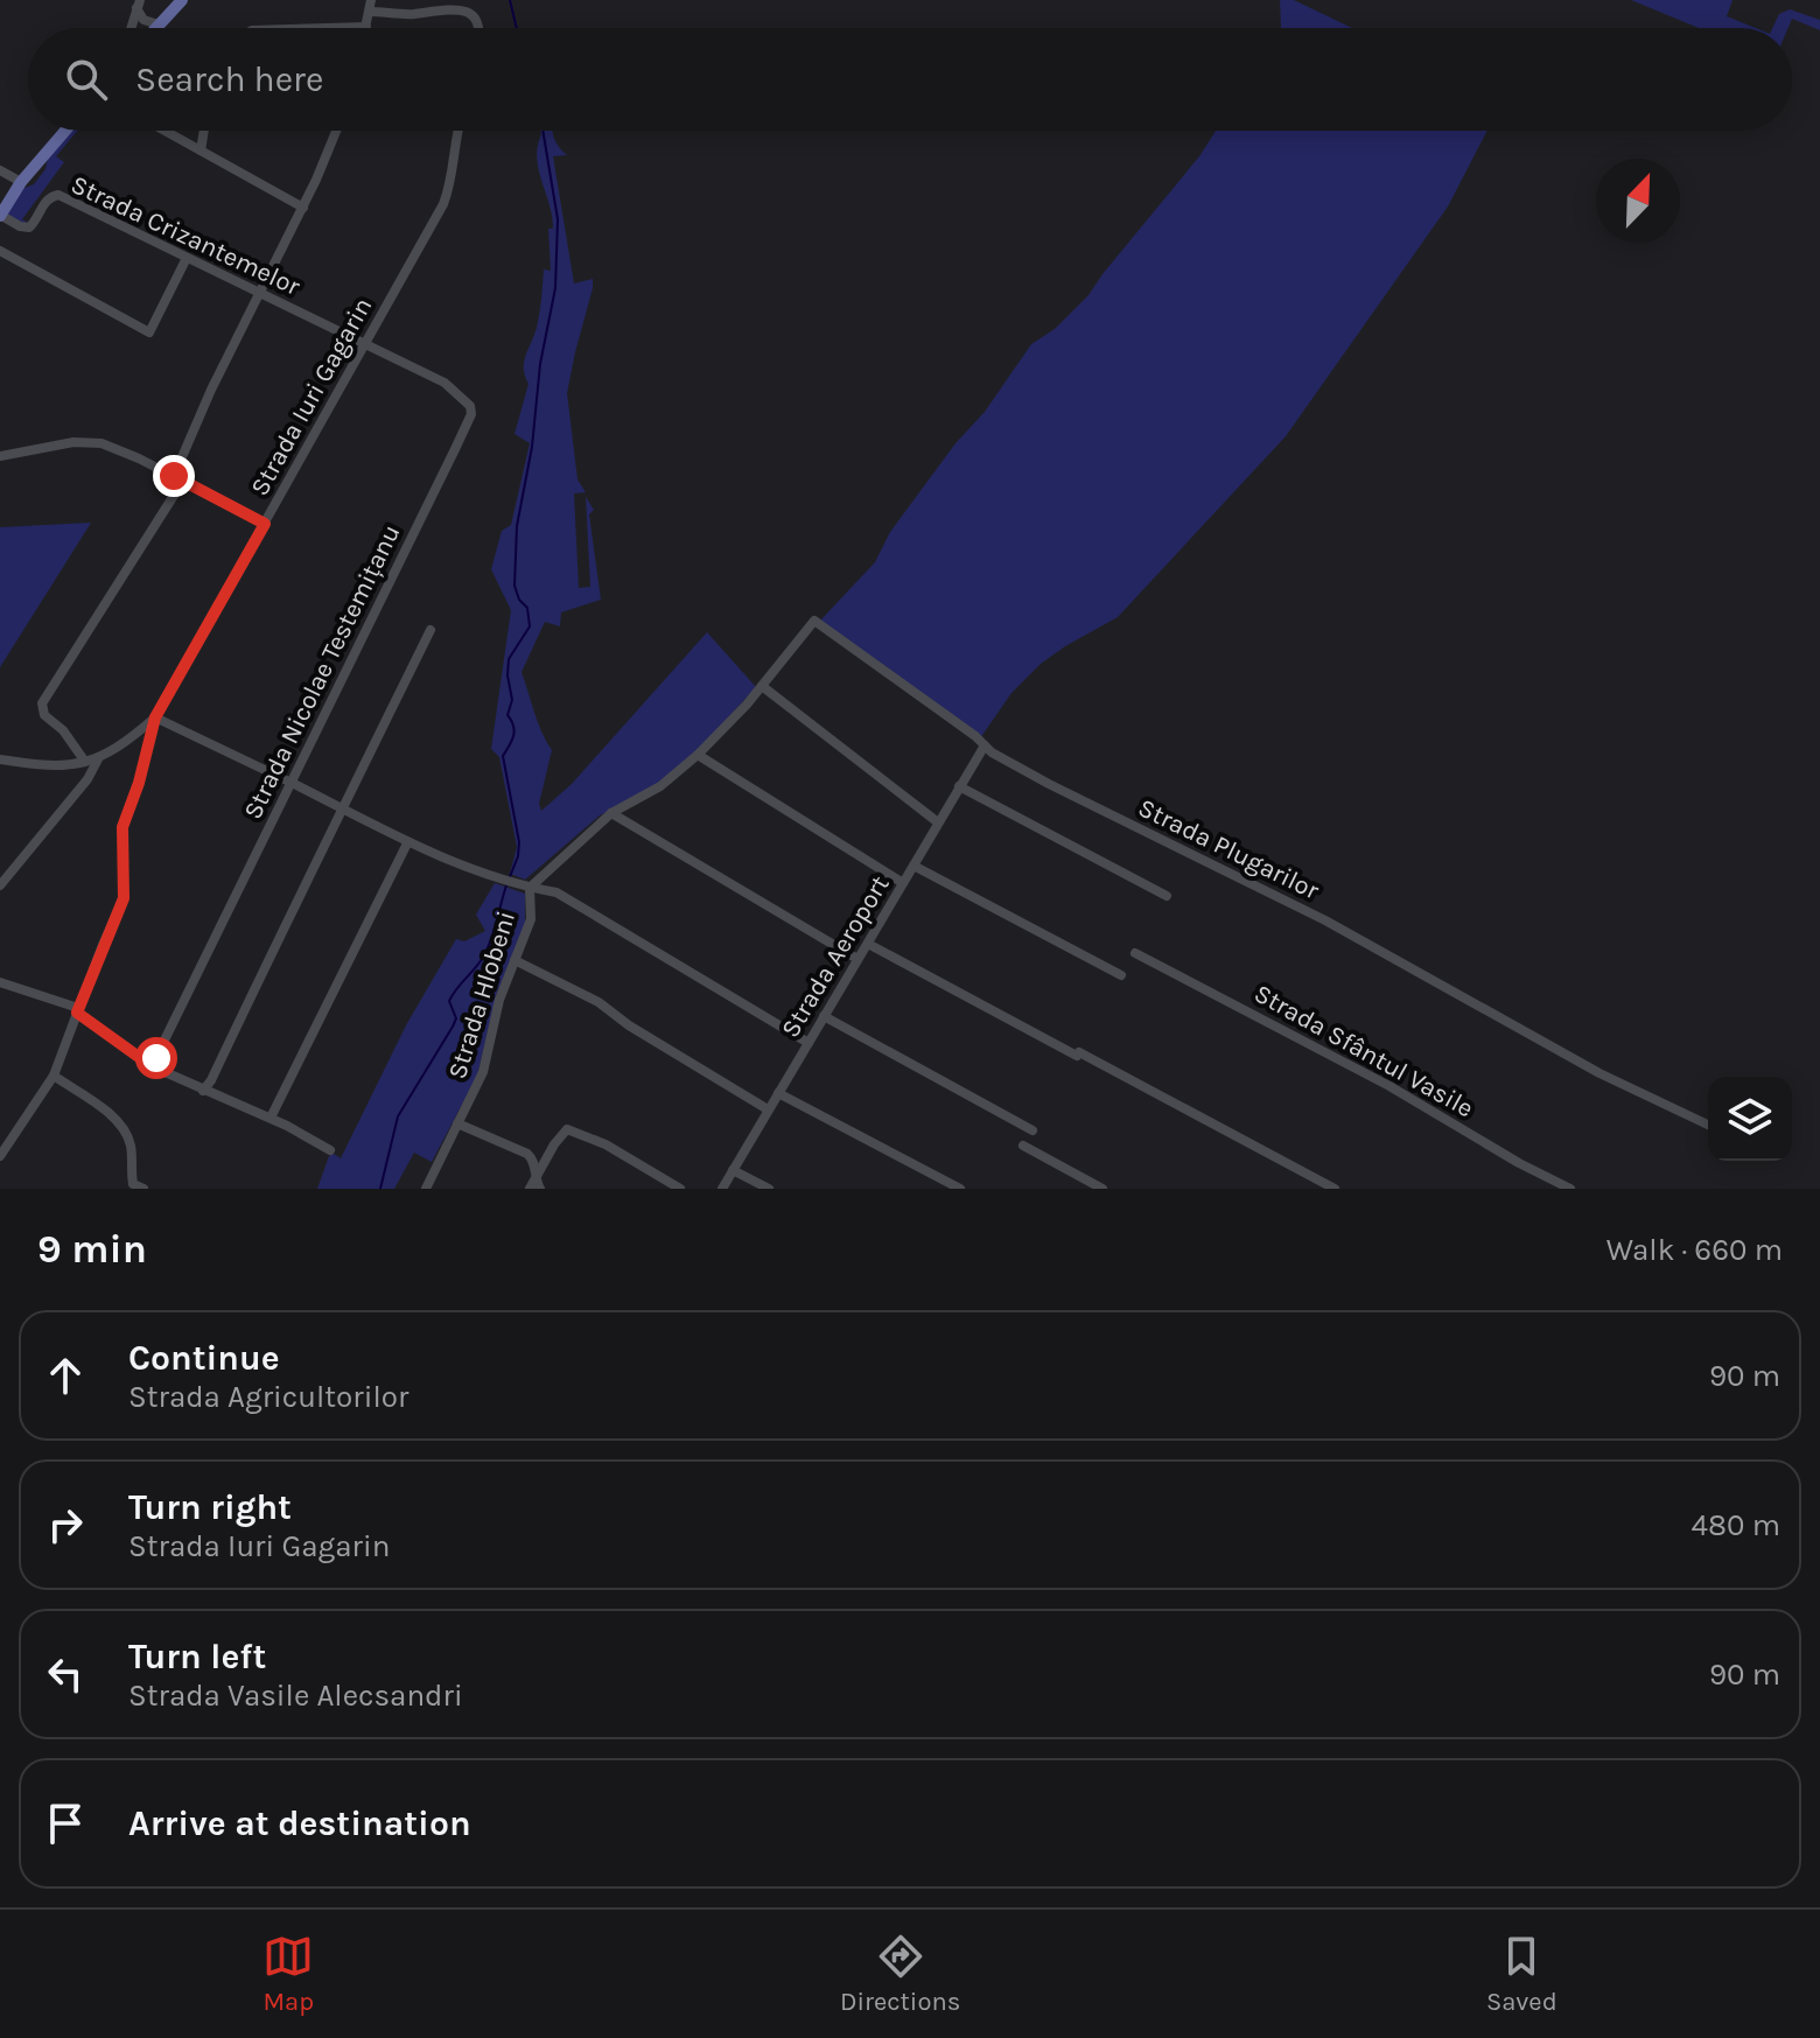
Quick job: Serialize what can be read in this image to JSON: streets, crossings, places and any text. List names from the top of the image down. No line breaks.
{"streets":{"street":["Strada Crizantemelor","Strada Iuri Gagarin","Strada Nicolae Testemițanu","Strada Plugarilor","Strada Aeroport","Strada Hlobeni","Strada Sfântul Vasile"]},"crossings":[["Strada Crizantemelor","Strada Iuri Gagarin"],["Strada Crizantemelor","Strada Nicolae Testemițanu"],["Strada Iuri Gagarin","Strada Nicolae Testemițanu"],["Strada Plugarilor","Strada Aeroport"],["Strada Plugarilor","Strada Hlobeni"]],"north":"top right","page":{"search":"Search here","heading":["9 min","Walk · 660 m"],"list":[["Continue","Strada Agricultorilor","90 m"],["Turn right","Strada Iuri Gagarin","480 m"],["Turn left","Strada Vasile Alecsandri","90 m"],"Arrive at destination"],"nav":["Map","Directions","Saved"]}}
